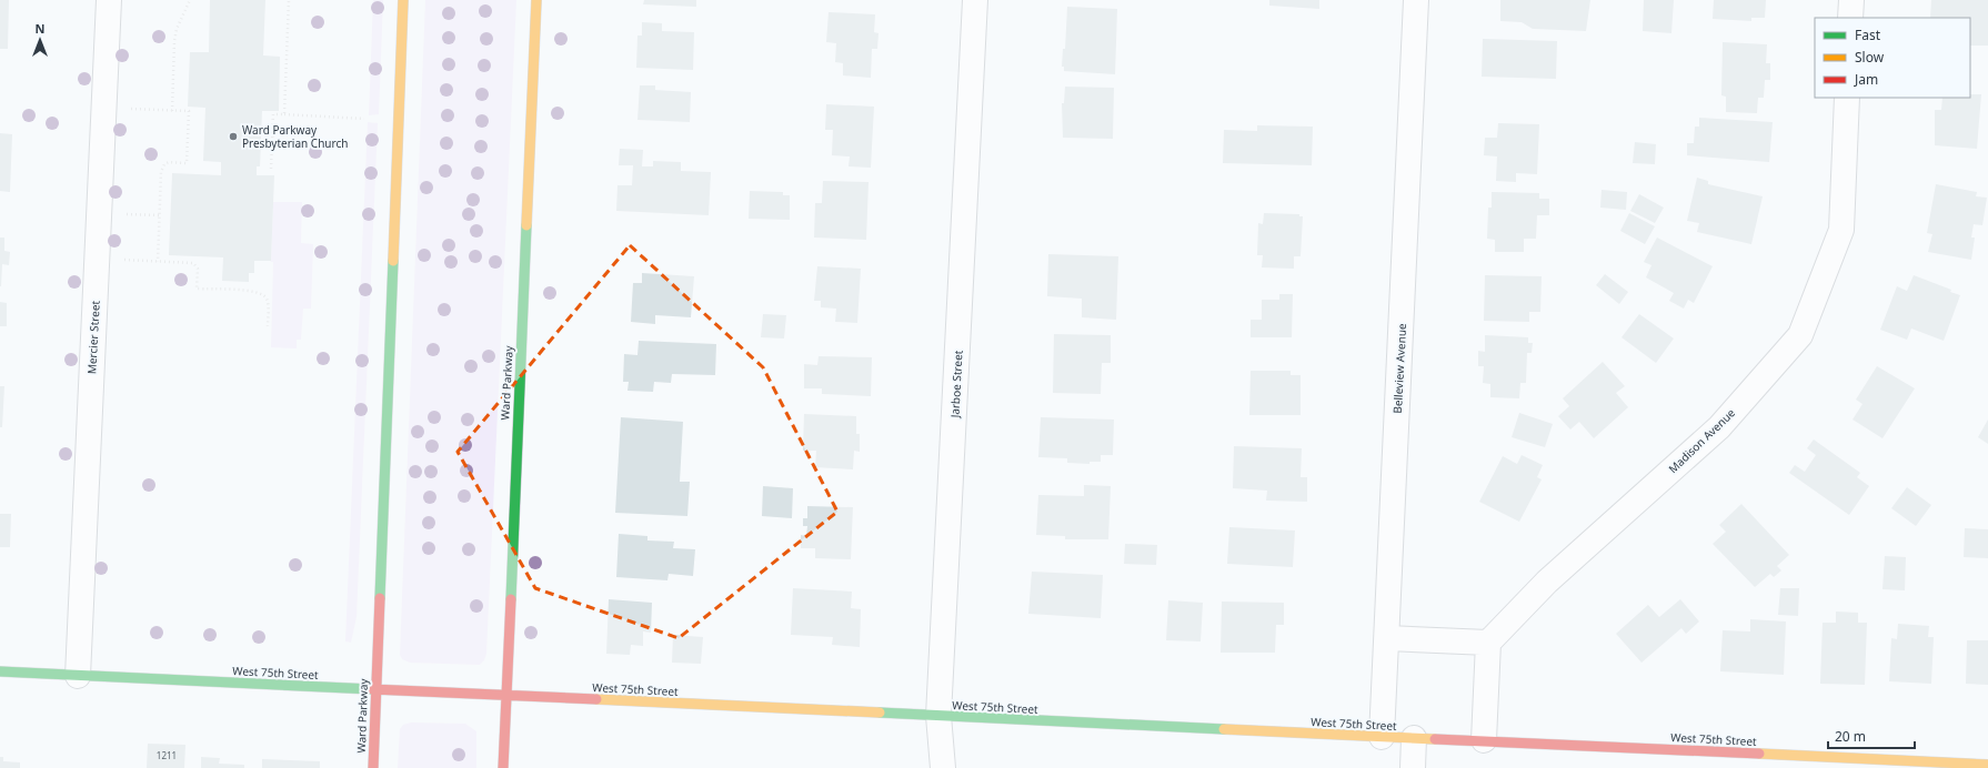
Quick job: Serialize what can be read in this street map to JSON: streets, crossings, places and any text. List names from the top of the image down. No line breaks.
{"streets":{"main road":["Ward Parkway","West 75th Street"],"street":["Mercier Street","Belleview Avenue","Jarboe Street","Madison Avenue"]},"crossings":[["Mercier Street","West 75th Street"],["Belleview Avenue","West 75th Street"],["Ward Parkway","West 75th Street"],["Jarboe Street","West 75th Street"]],"places":["Ward Parkway Presbyterian Church"],"house_numbers":["1211"],"legend":["Fast","Slow","Jam"],"scale_bar":"20 m","north":"top"}
